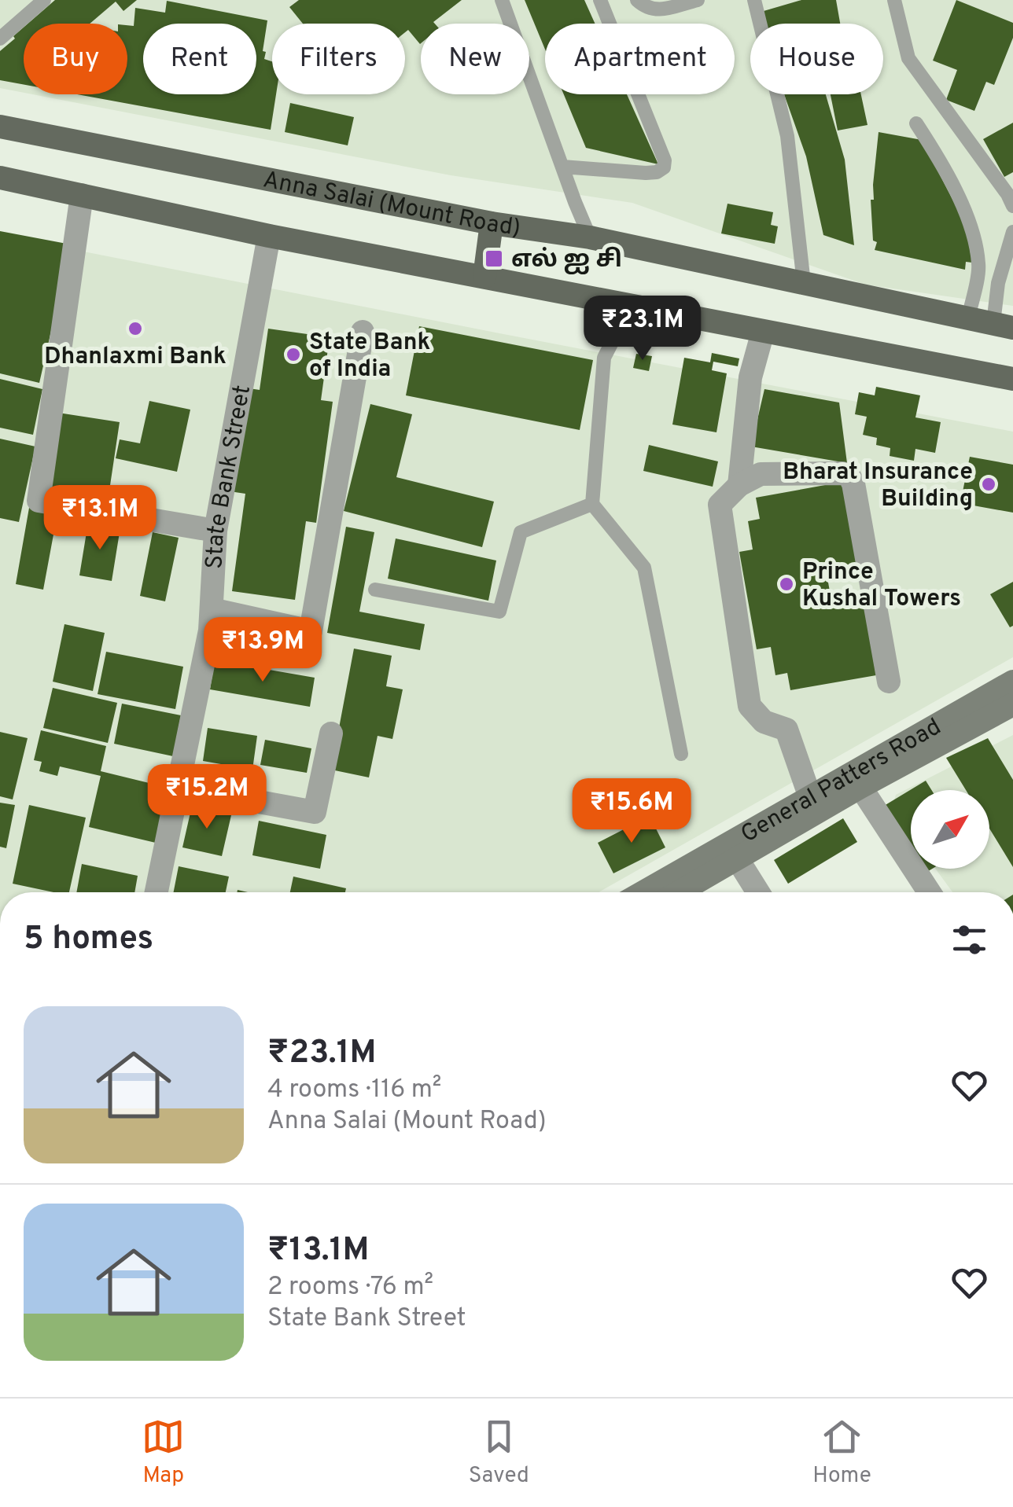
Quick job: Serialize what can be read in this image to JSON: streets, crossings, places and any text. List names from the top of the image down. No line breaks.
{"streets":{"main road":["Anna Salai (Mount Road)","General Patters Road"],"street":["State Bank Street"]},"places":{"transit":["எல் ஐ சி"],"other":["Dhanlaxmi Bank","State Bank of India","Bharat Insurance Building","Prince Kushal Towers"]},"north":"top right","page":{"chip":["Buy","Rent","Filters","New","Apartment","House"],"price":["₹23.1M","₹13.1M","₹13.9M","₹15.2M","₹15.6M"],"heading":"5 homes","list":[{"name":"₹23.1M","note":"4 rooms · 116 m² · Anna Salai (Mount Road)"},{"name":"₹13.1M","note":"2 rooms · 76 m² · State Bank Street"}],"tabs":["Map","Saved","Home"]}}
